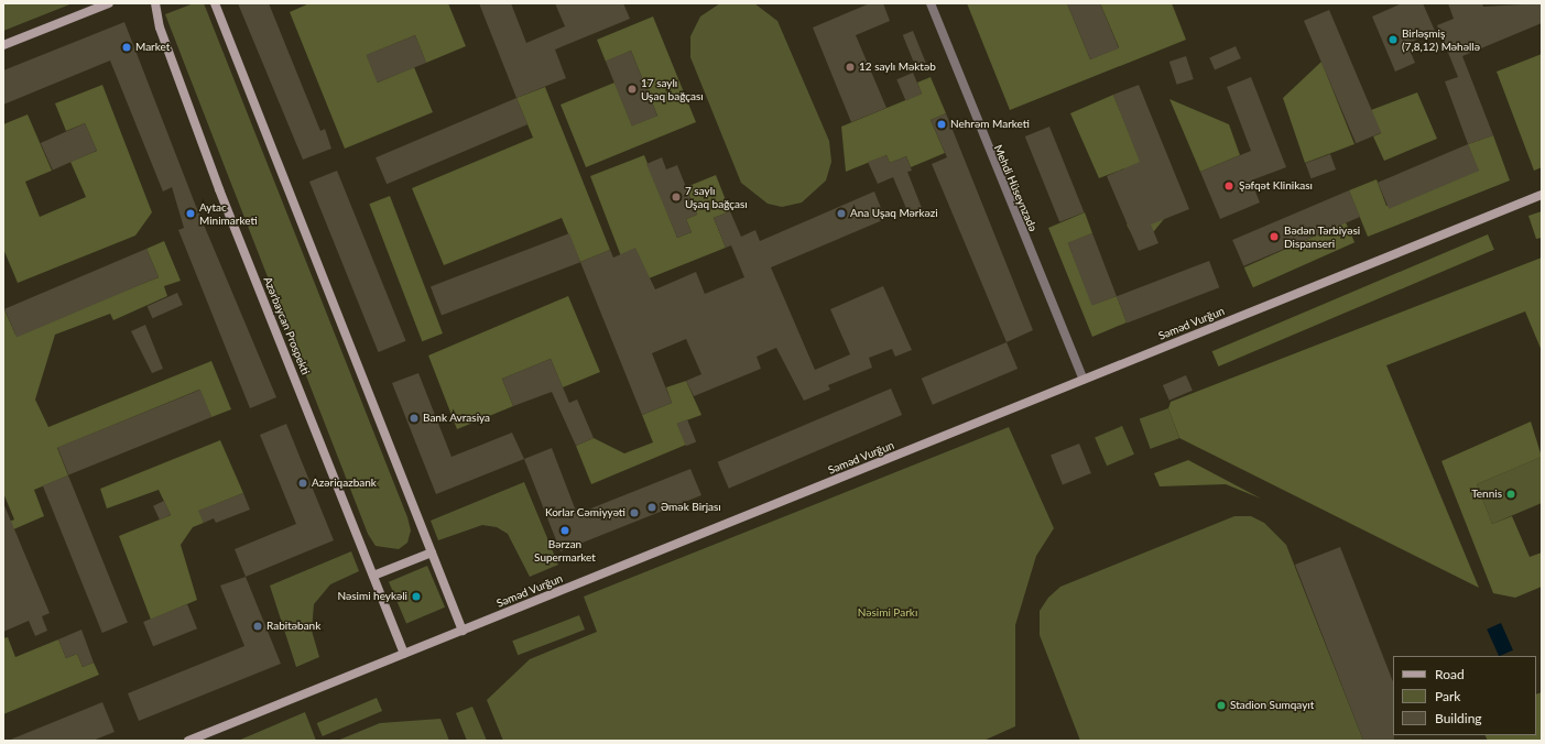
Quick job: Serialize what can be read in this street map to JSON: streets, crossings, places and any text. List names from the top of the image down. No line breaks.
{"streets":{"main road":["Səməd Vurğun","Azərbaycan Prospekti"],"street":["Mehdi Hüseynzadə"]},"crossings":[["Mehdi Hüseynzadə","Səməd Vurğun"],["Səməd Vurğun","Azərbaycan Prospekti"]],"parks":["Nəsimi Parkı"],"places":["Birləşmiş (7,8,12) Məhəllə","Market","12 saylı Məktəb","17 saylı Uşaq bağçası","Nehrəm Marketi","Şəfqət Klinikası","7 saylı Uşaq bağçası","Aytac Minimarketi","Ana Uşaq Mərkəzi","Bədən Tərbiyəsi Dispanseri","Bank Avrasiya","Azəriqazbank","Tennis","Əmək Birjası","Korlar Cəmiyyəti","Bərzan Supermarket","Nəsimi heykəli","Rabitəbank","Stadion Sumqayıt"],"legend":["Road","Park","Building"]}
